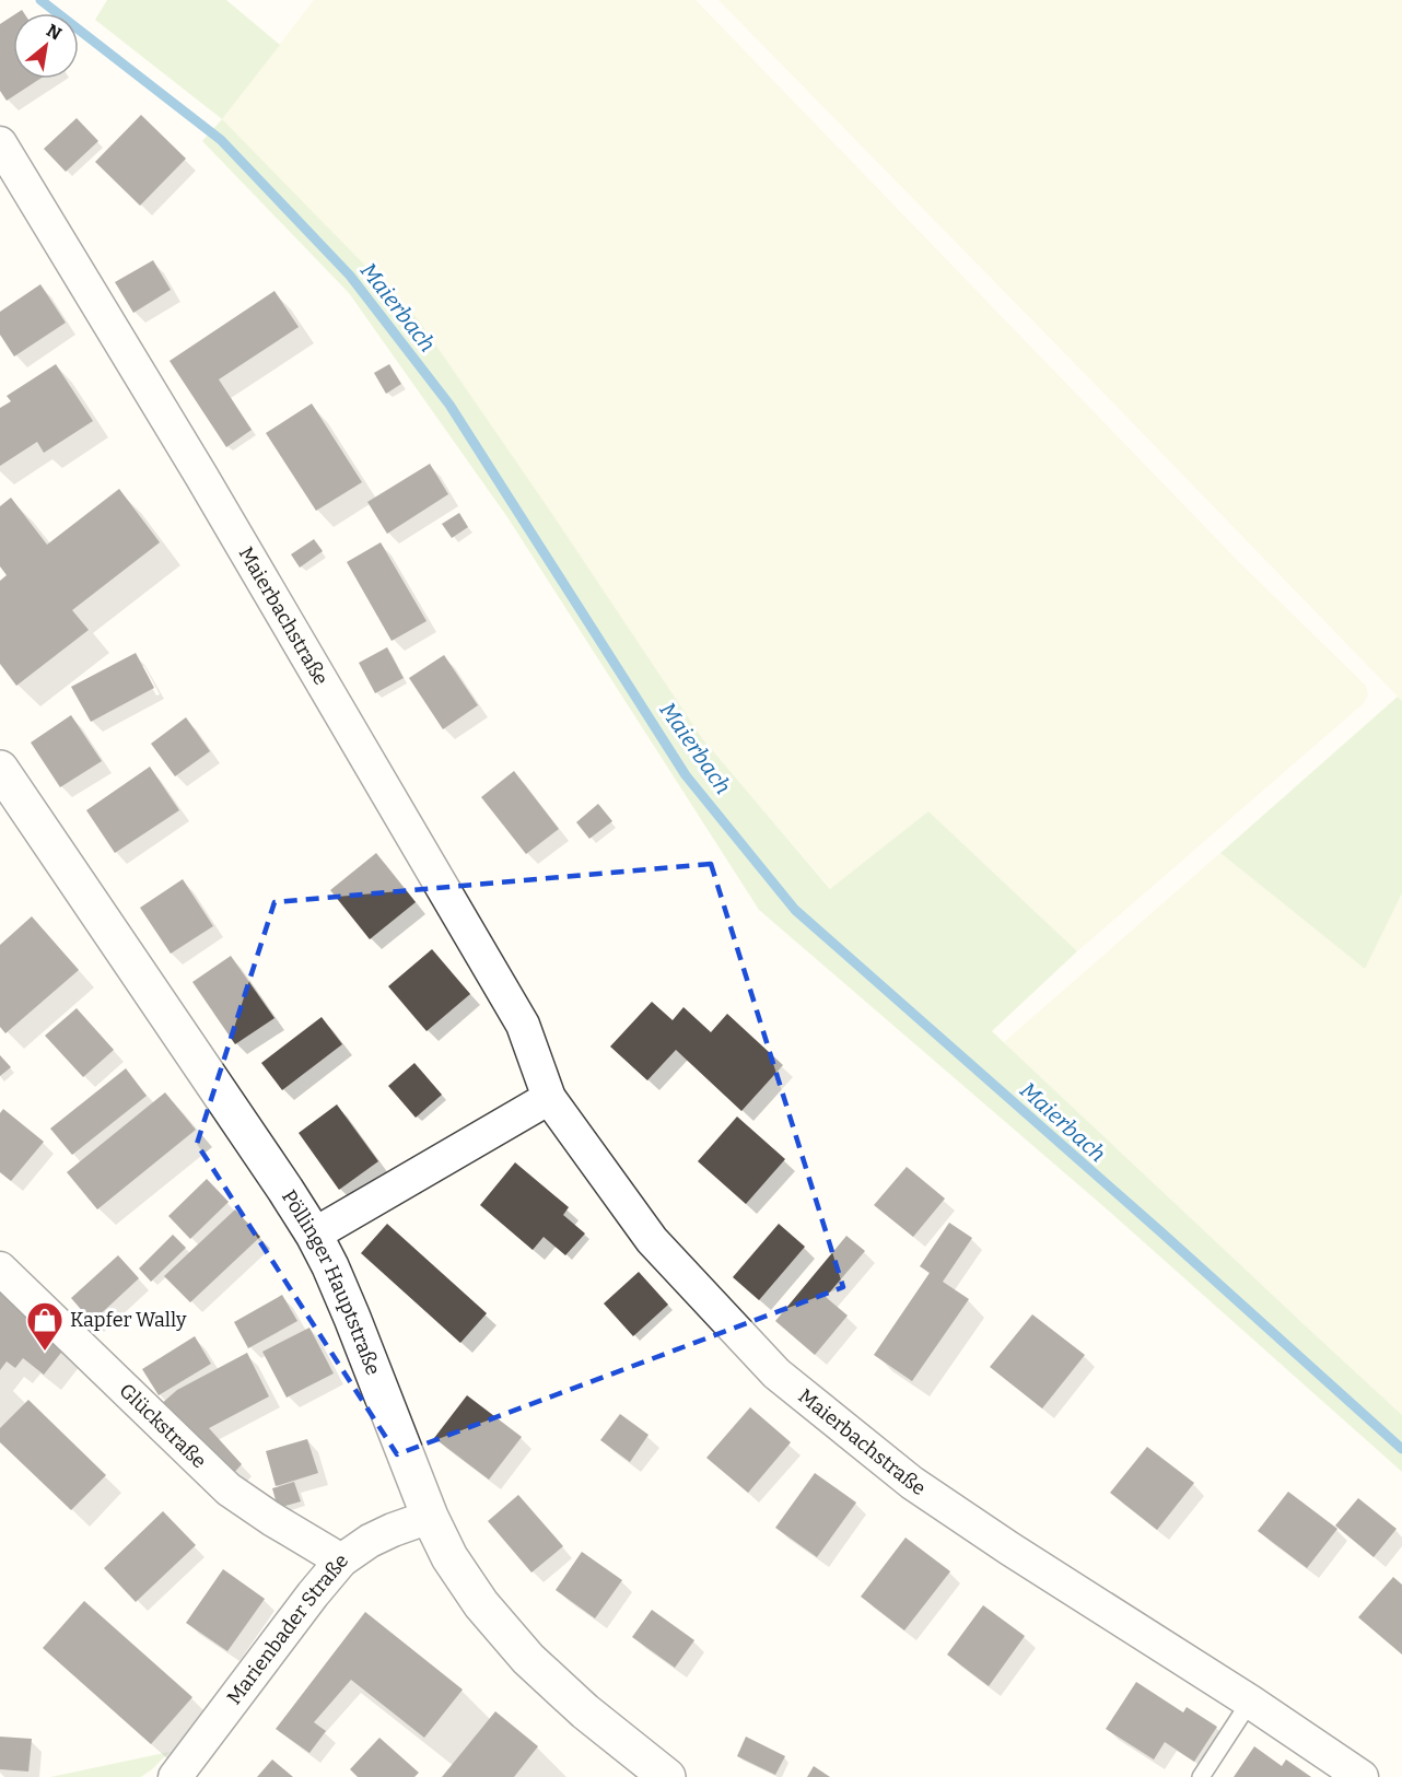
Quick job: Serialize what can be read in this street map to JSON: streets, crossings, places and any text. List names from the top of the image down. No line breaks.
{"streets":{"street":["Maierbachstraße","Pöllinger Hauptstraße","Glückstraße","Marienbader Straße"]},"crossings":[["Pöllinger Hauptstraße","Marienbader Straße"],["Glückstraße","Marienbader Straße"]],"water":["Maierbach"],"places":{"shop":["Kapfer Wally"]},"north":"top right"}
